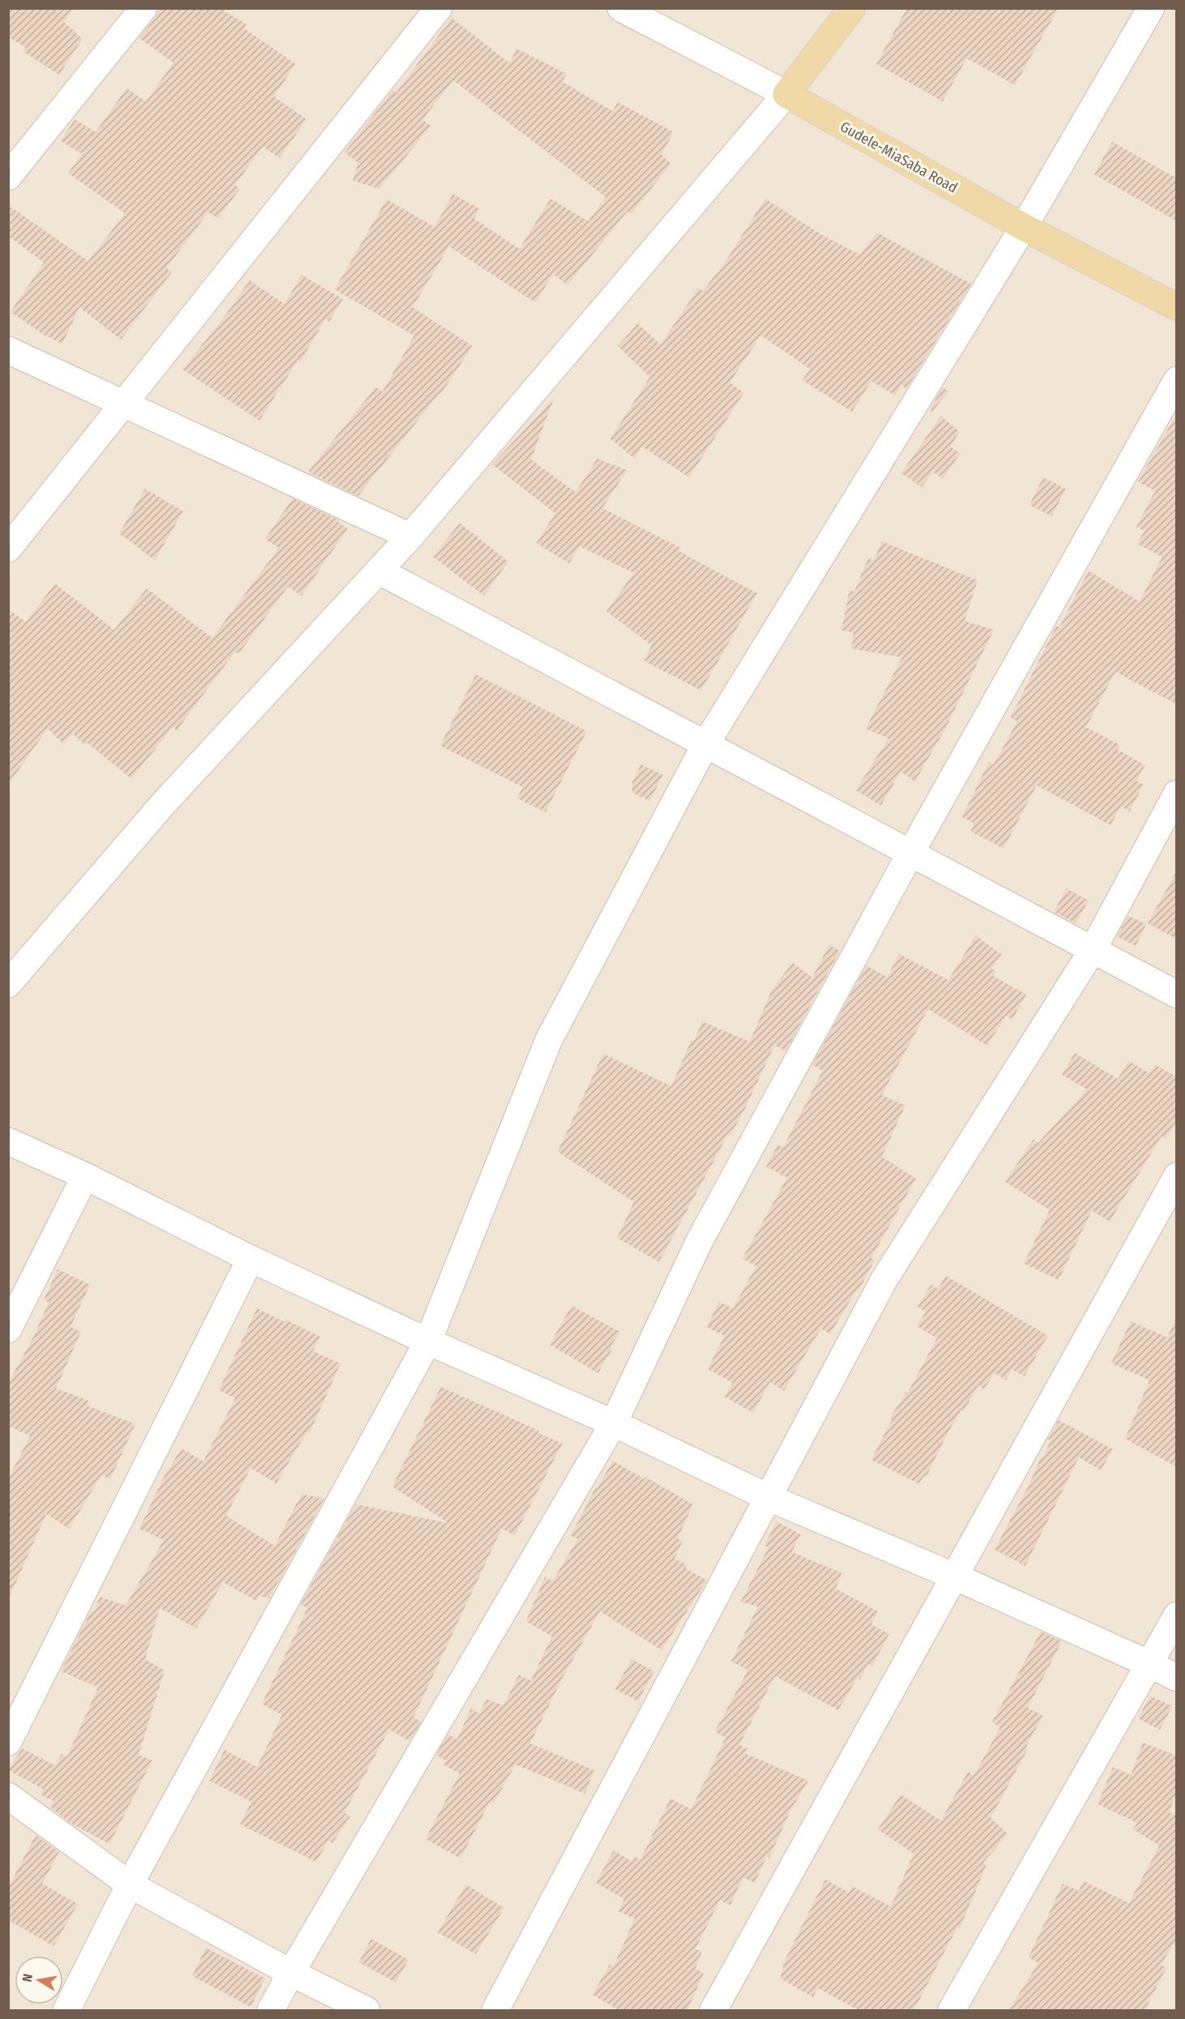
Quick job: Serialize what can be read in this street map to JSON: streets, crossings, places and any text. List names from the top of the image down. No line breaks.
{"streets":{"main road":["Gudele-MiaSaba Road"]},"north":"left"}
